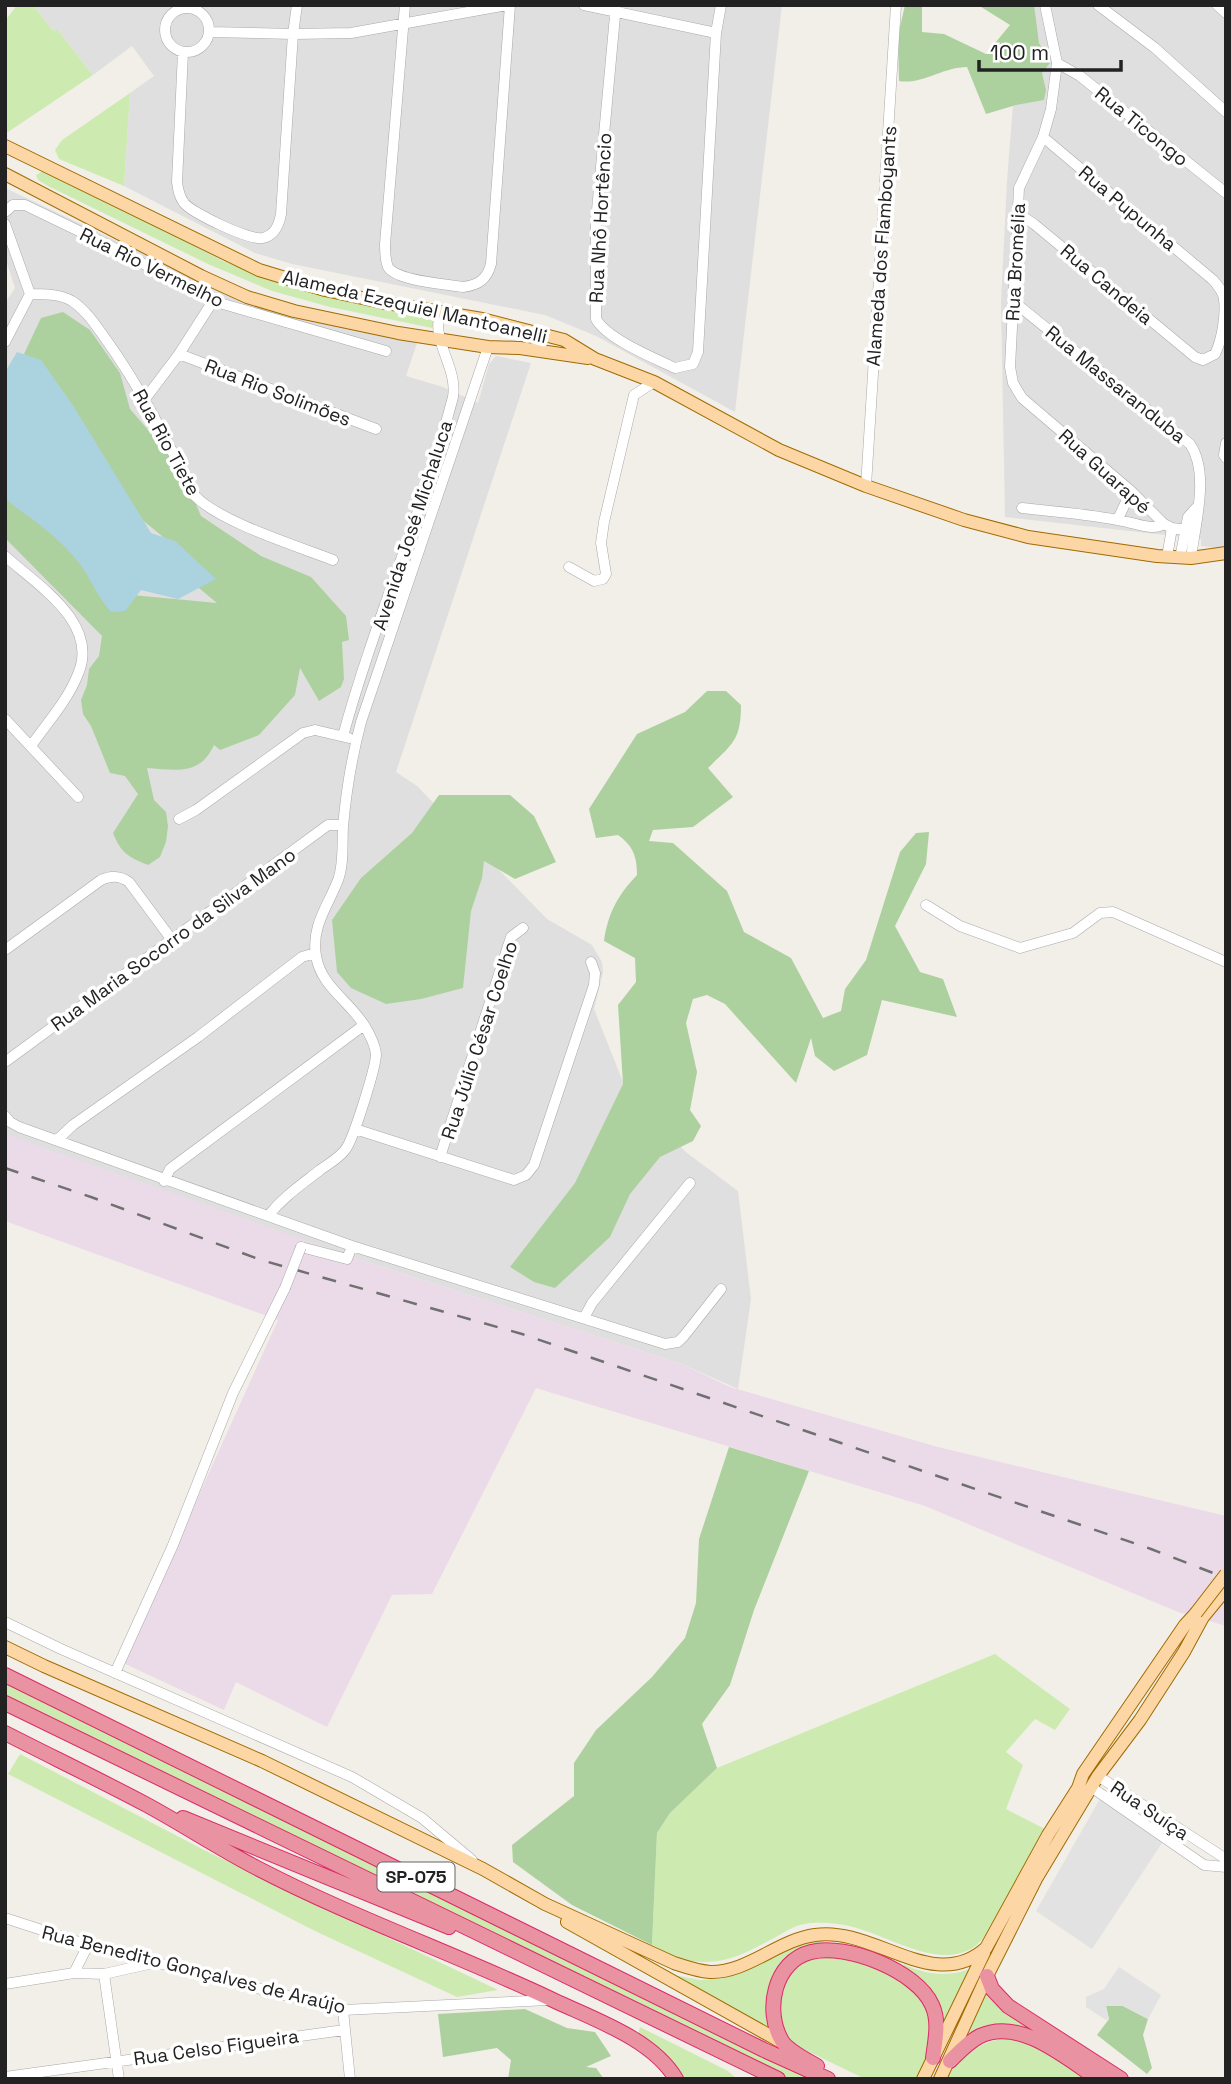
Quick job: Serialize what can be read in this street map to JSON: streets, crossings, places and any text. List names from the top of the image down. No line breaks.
{"streets":{"highway":["SP-075"],"main road":["Alameda Ezequiel Mantoanelli"],"street":["Rua Ticongo","Rua Pupunha","Rua Nhô Hortêncio","Alameda dos Flamboyants","Rua Bromélia","Rua Rio Vermelho","Rua Candeia","Rua Massaranduba","Rua Rio Solimões","Rua Rio Tiete","Rua Guarapé","Avenida José Michaluca","Rua Maria Socorro da Silva Mano","Rua Júlio César Coelho","Rua Suíça","Rua Benedito Gonçalves de Araújo","Rua Celso Figueira"]},"crossings":[["Rua Ticongo","Rua Bromélia"],["Rua Pupunha","Rua Bromélia"],["Rua Pupunha","Rua Candeia"],["Alameda dos Flamboyants","Alameda Ezequiel Mantoanelli"],["Rua Bromélia","Rua Candeia"],["Rua Bromélia","Rua Massaranduba"],["Rua Bromélia","Rua Guarapé"],["Alameda Ezequiel Mantoanelli","Avenida José Michaluca"],["Avenida José Michaluca","Rua Maria Socorro da Silva Mano"]],"scale_bar":"100 m"}
